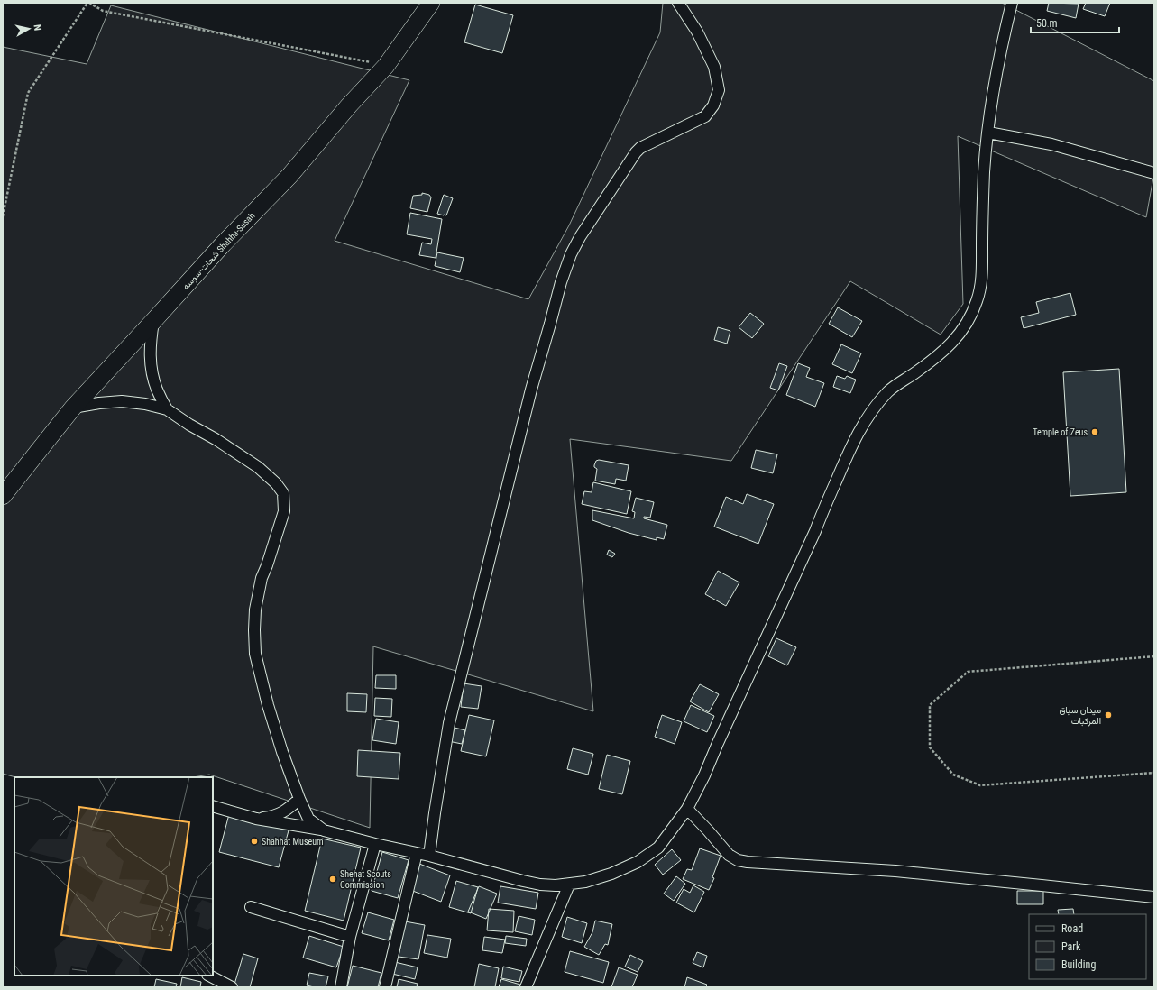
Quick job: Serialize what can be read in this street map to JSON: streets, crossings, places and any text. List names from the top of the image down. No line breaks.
{"streets":{"main road":["شحات-سوسه Shahha-Susah"]},"places":["Temple of Zeus","ميدان سباق المركبات","Shahhat Museum","Shehat Scouts Commission"],"legend":["Road","Park","Building"],"scale_bar":"50 m","north":"right"}
